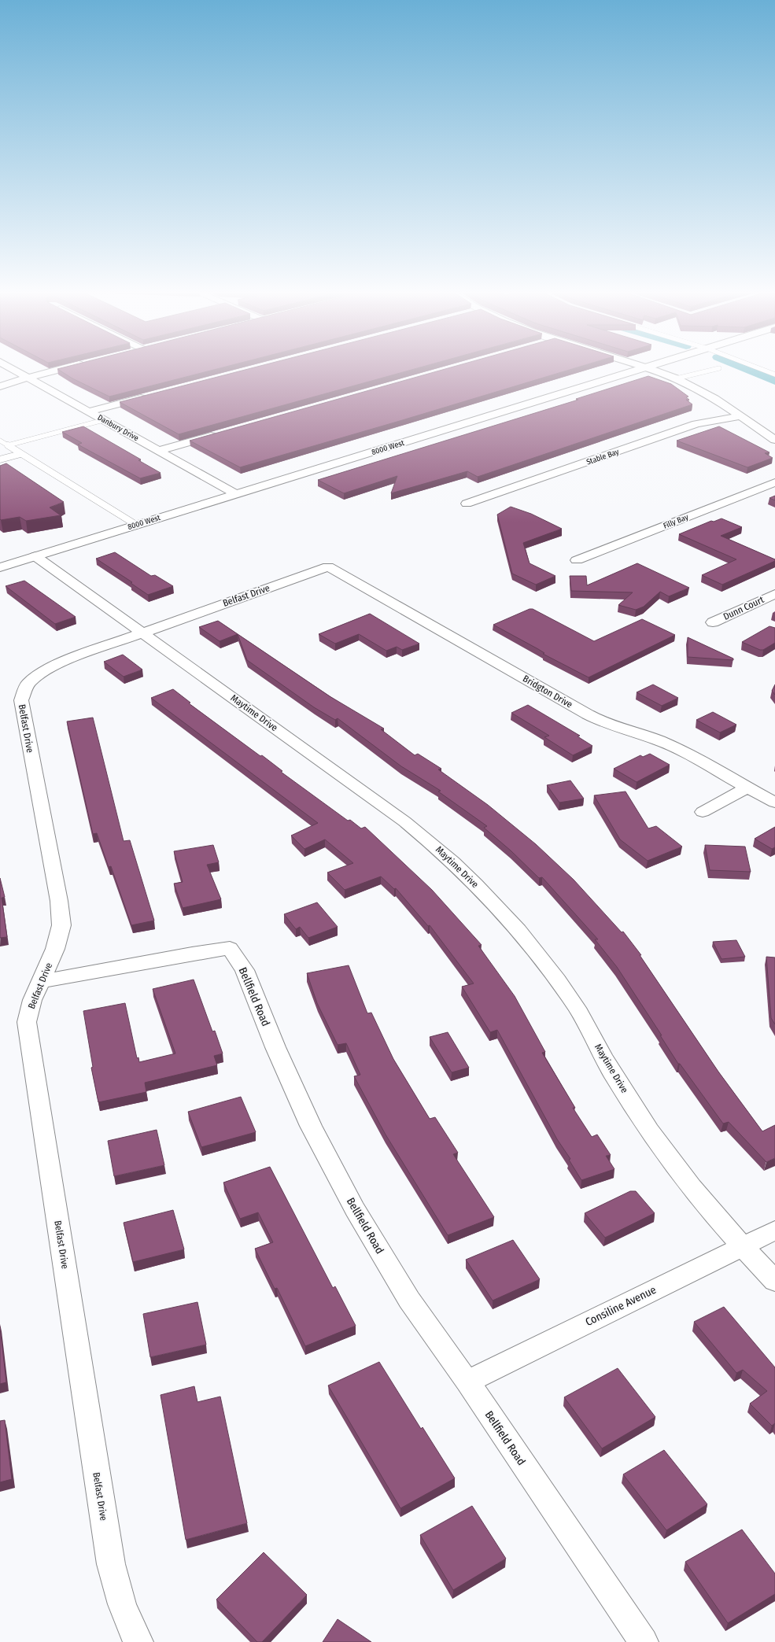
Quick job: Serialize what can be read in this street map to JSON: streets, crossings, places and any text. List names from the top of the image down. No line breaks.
{"streets":{"street":["Danbury Drive","8000 West","Stable Bay","Filly Bay","Belfast Drive","Dunn Court","Bridgton Drive","Maytime Drive","Bellfield Road","Consiline Avenue"]},"crossings":[["Danbury Drive","8000 West"],["8000 West","Maytime Drive"],["Belfast Drive","Bridgton Drive"],["Belfast Drive","Maytime Drive"],["Belfast Drive","Bellfield Road"],["Maytime Drive","Consiline Avenue"],["Bellfield Road","Consiline Avenue"]]}
